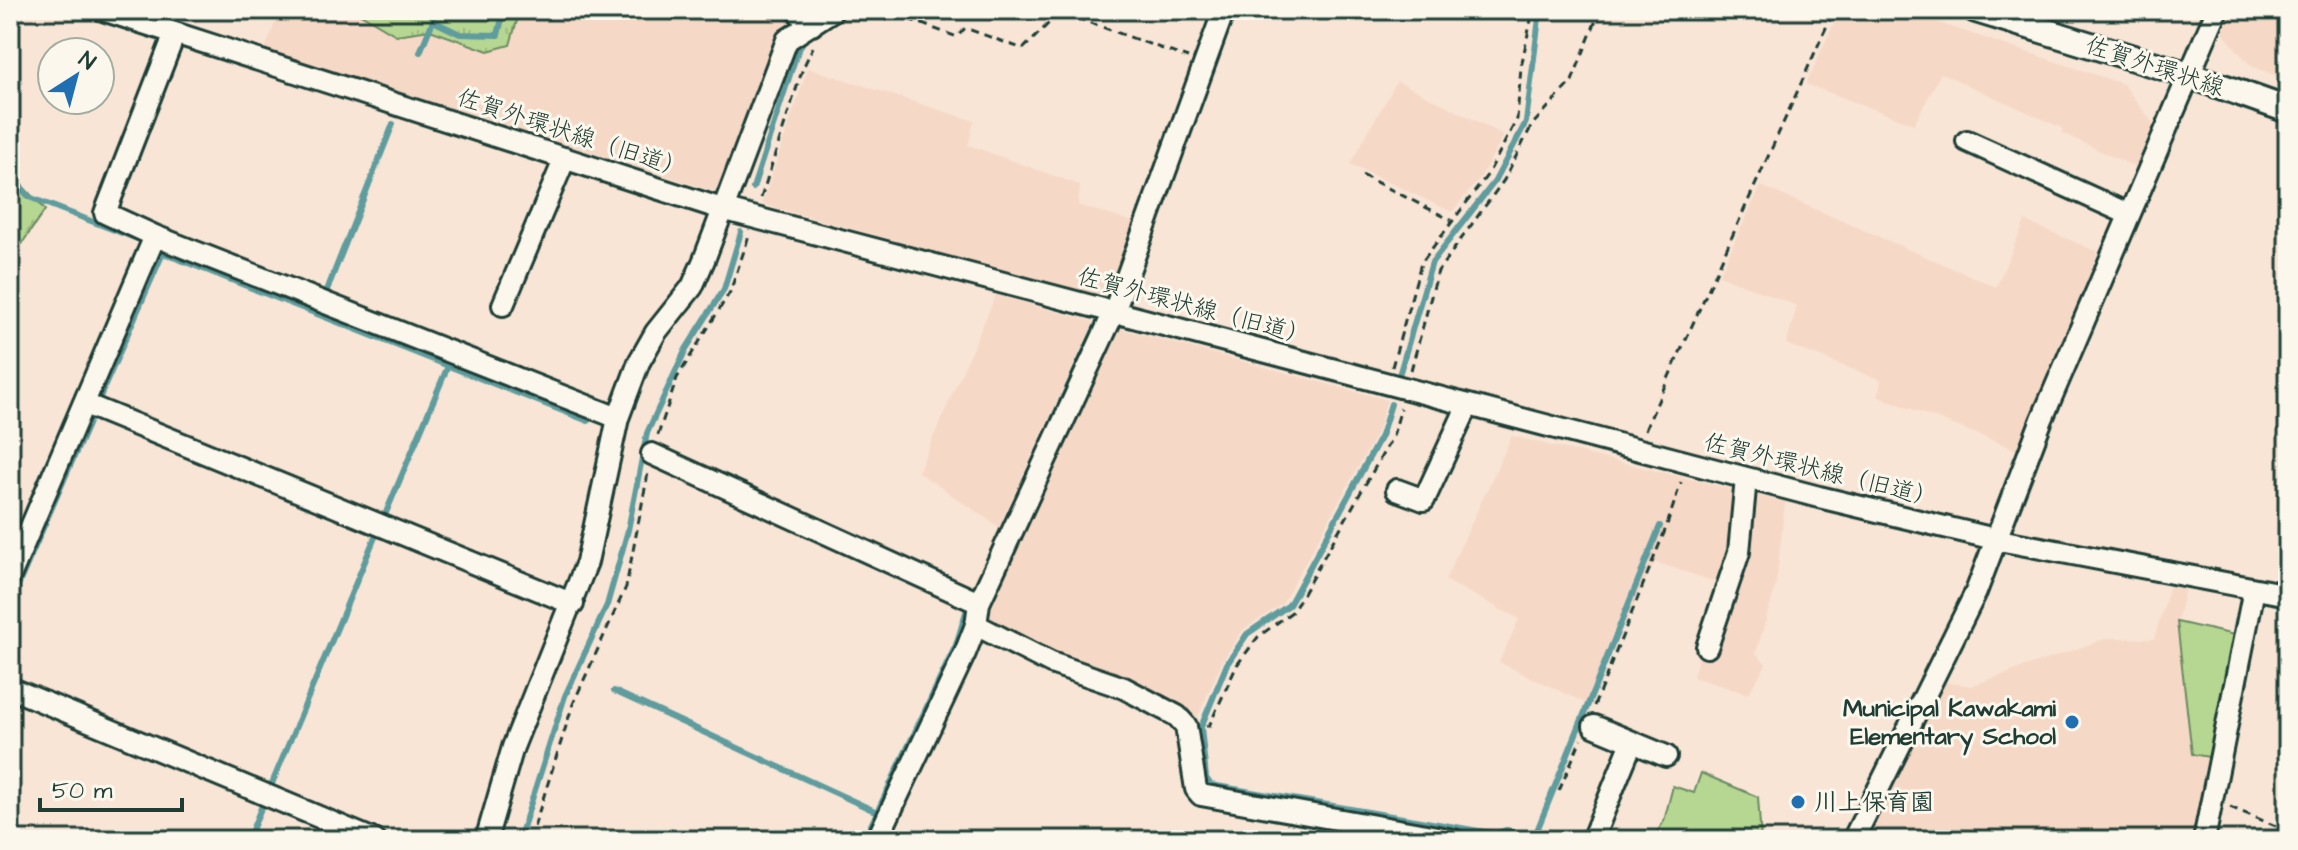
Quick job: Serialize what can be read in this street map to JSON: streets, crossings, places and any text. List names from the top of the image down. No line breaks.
{"streets":{"main road":["佐賀外環状線"],"street":["佐賀外環状線（旧道）"]},"places":["Municipal Kawakami Elementary School","川上保育園"],"scale_bar":"50 m","north":"top right"}
